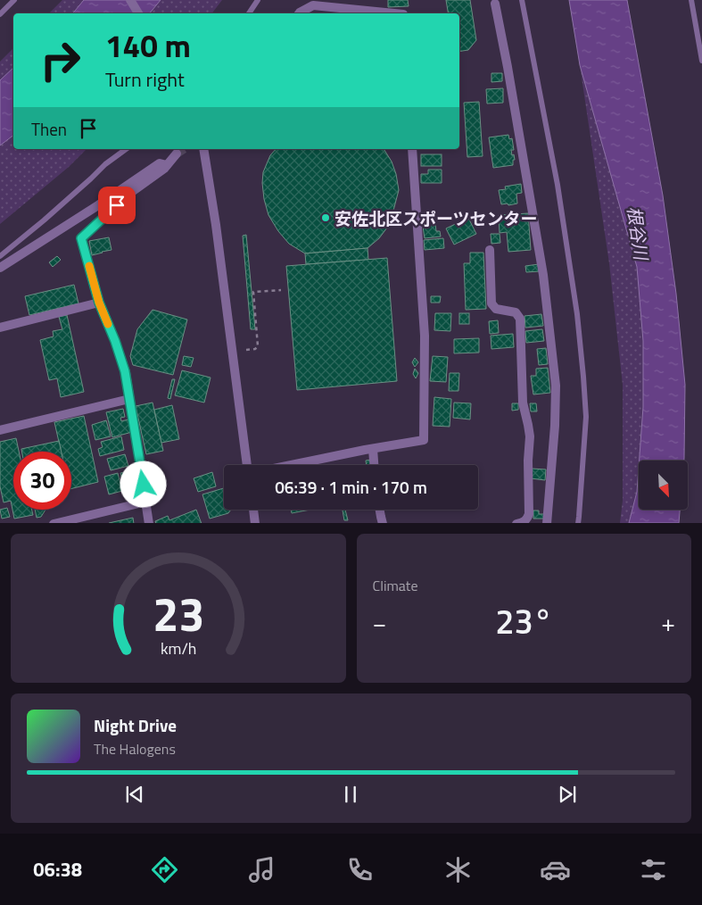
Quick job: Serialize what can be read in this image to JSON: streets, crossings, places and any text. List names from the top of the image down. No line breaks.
{"water":["根谷川"],"places":["安佐北区スポーツセンター"],"north":"bottom right","page":{"turn":["140 m","Turn right"],"then":"Then","limit":"30","trip":"06:39 · 1 min · 170 m","tile":"Climate","heat":["−","23°","+"],"song":["Night Drive","The Halogens"],"tabs":"06:38","gauge":["23","km/h"]}}
